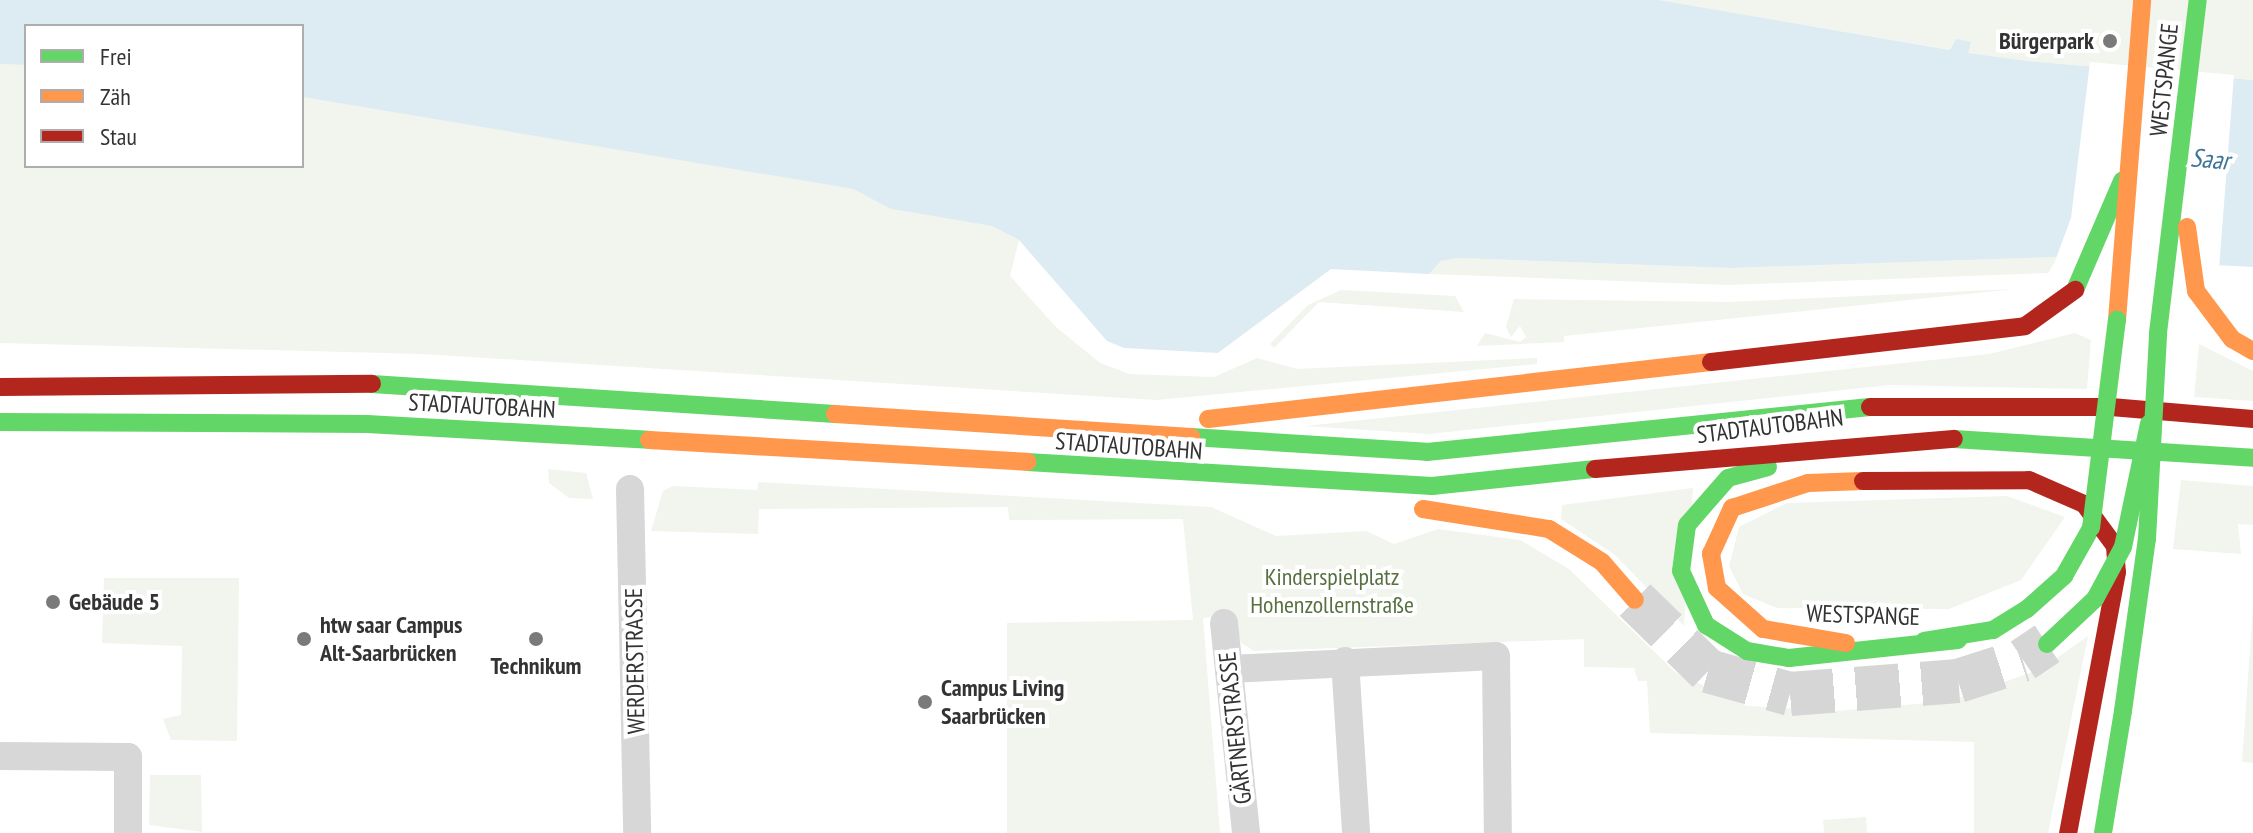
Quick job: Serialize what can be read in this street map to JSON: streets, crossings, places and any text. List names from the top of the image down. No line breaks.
{"streets":{"main road":["WESTSPANGE","STADTAUTOBAHN"],"street":["WERDERSTRASSE","GÄRTNERSTRASSE"]},"water":["Saar"],"parks":["Kinderspielplatz Hohenzollernstraße"],"places":["Bürgerpark","Gebäude 5","htw saar Campus Alt-Saarbrücken","Technikum","Campus Living Saarbrücken"],"legend":["Frei","Zäh","Stau"]}
